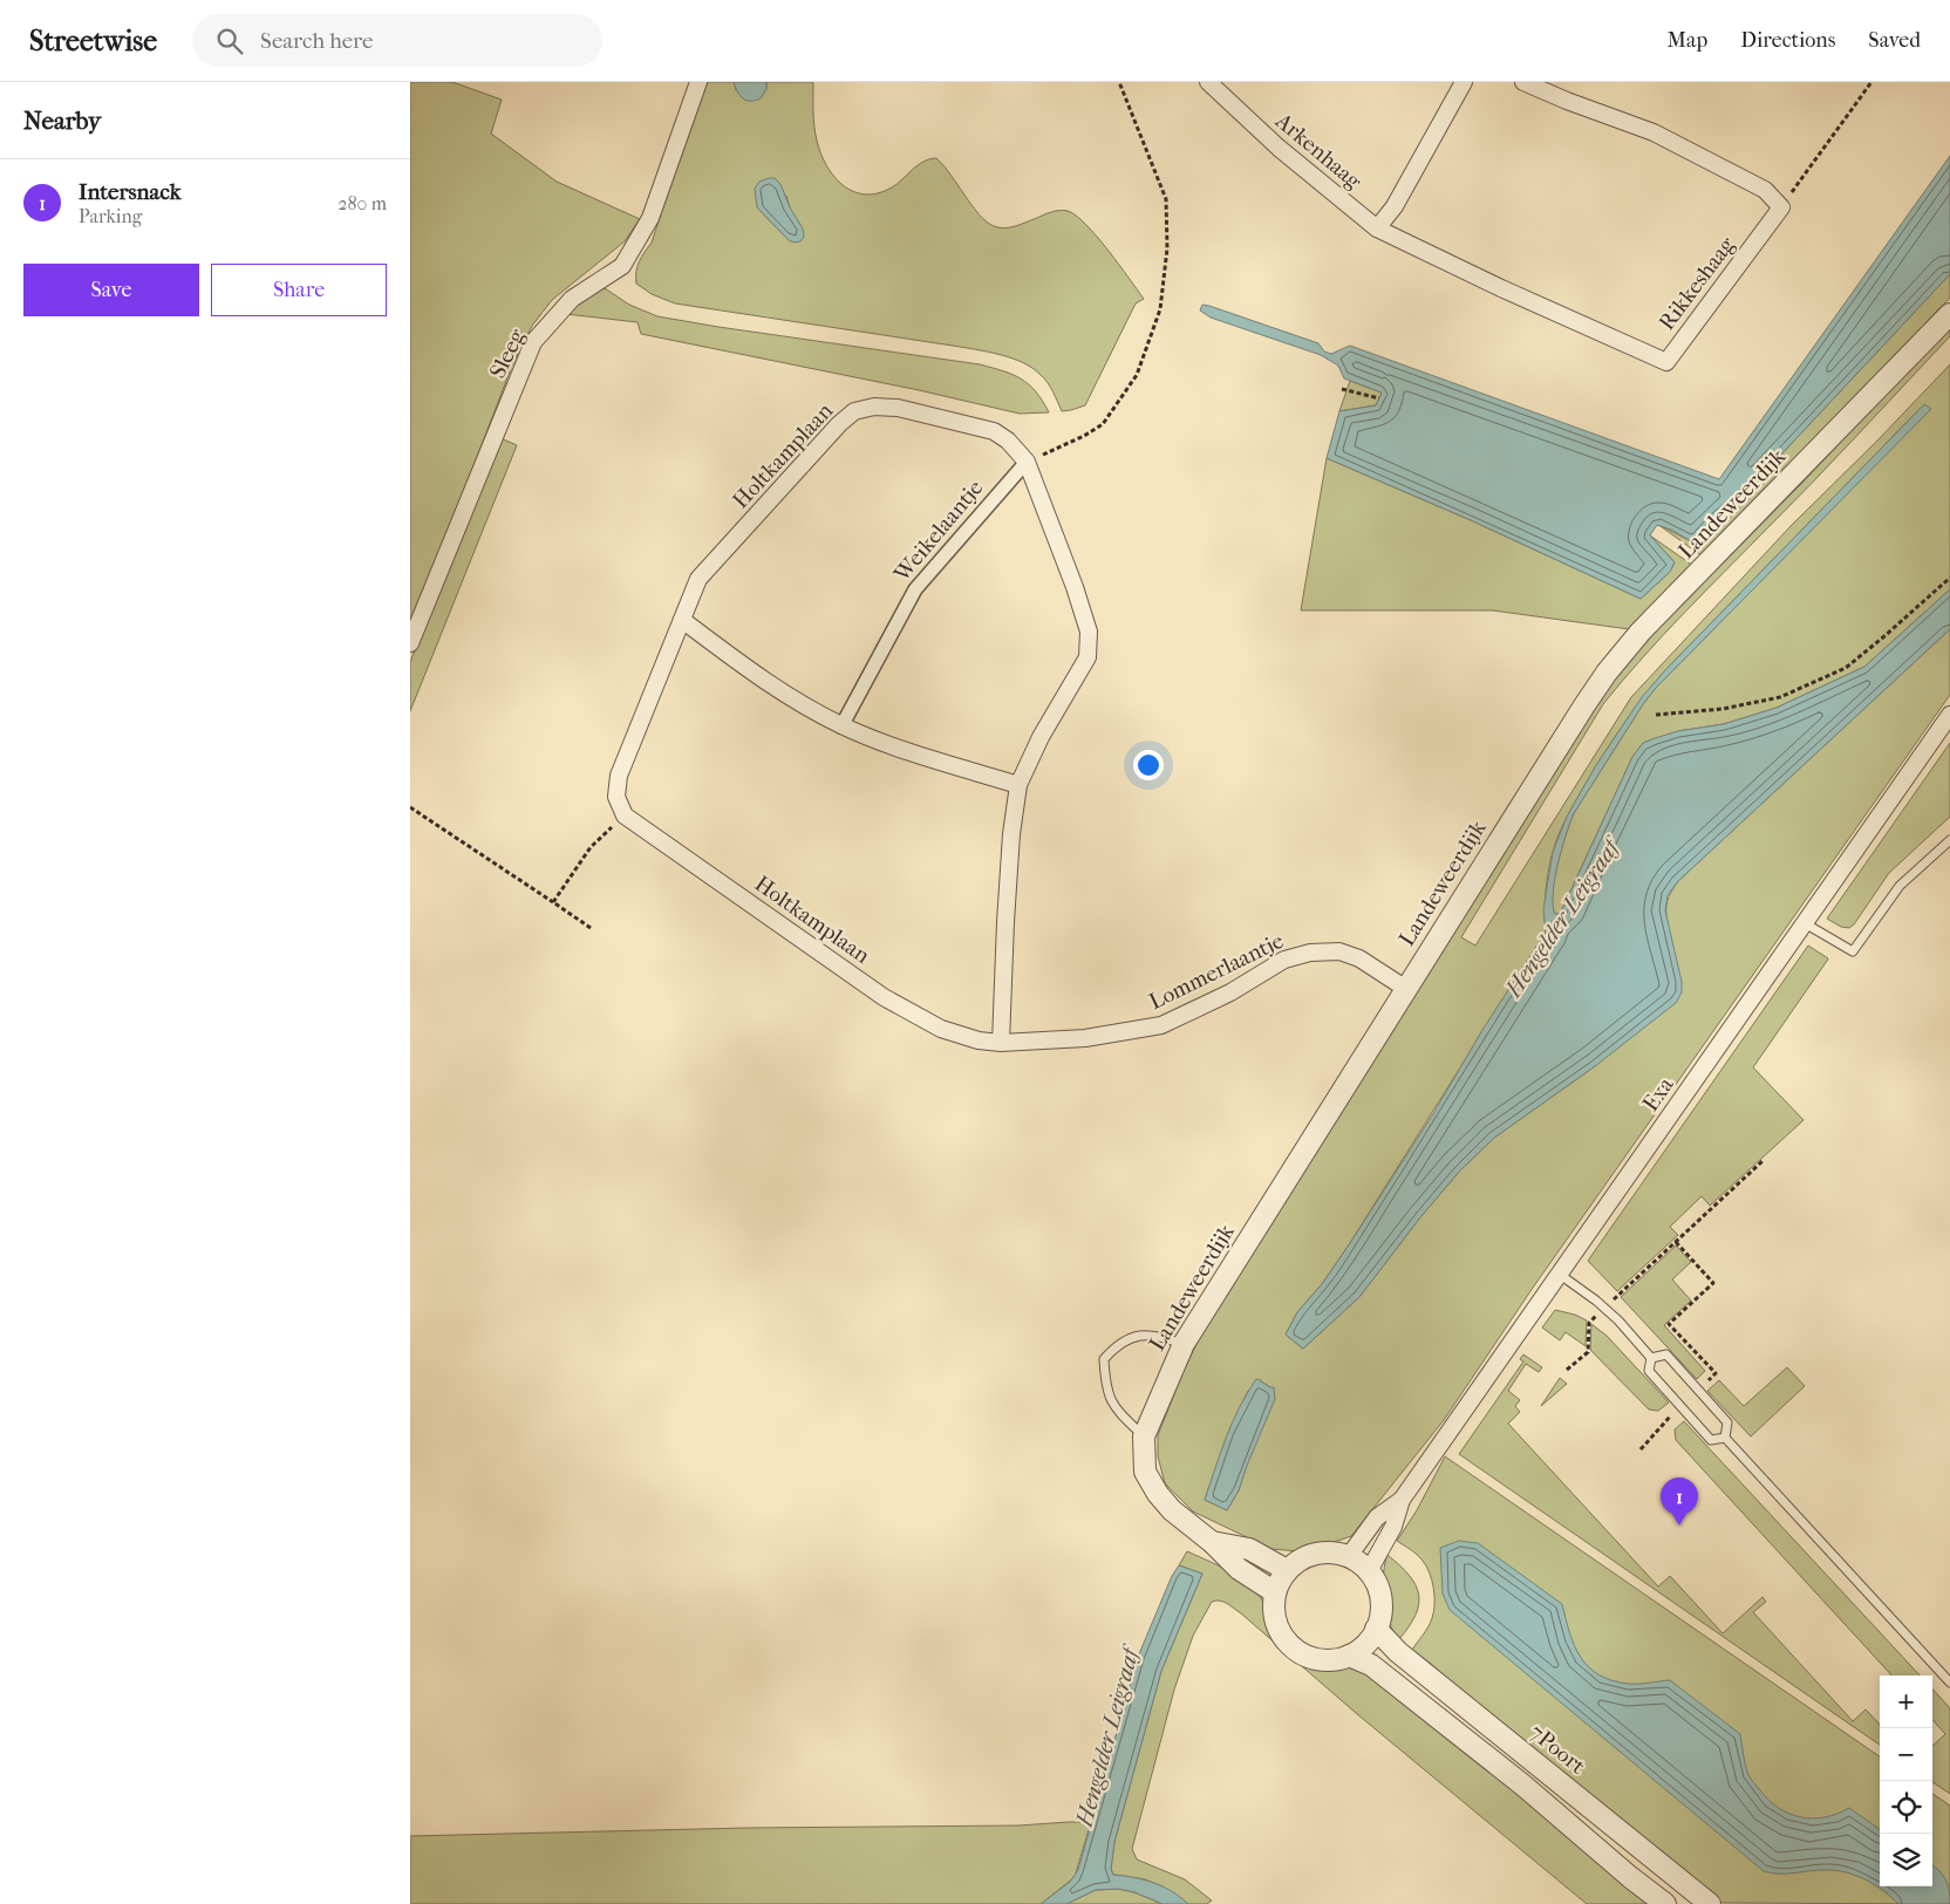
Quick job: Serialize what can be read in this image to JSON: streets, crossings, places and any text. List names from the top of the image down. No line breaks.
{"streets":{"street":["Arkenhaag","Rikkeshaag","Sleeg","Holtkamplaan","Landeweerdijk","Weikelaantje","Lommerlaantje","Exa","7Poort"]},"crossings":[["Arkenhaag","Rikkeshaag"],["Holtkamplaan","Weikelaantje"],["Holtkamplaan","Lommerlaantje"],["Landeweerdijk","Lommerlaantje"],["Landeweerdijk","7Poort"]],"water":["Hengelder Leigraaf"],"page":{"header":"Streetwise","search":"Search here","nav":["Map","Directions","Saved"],"heading":"Nearby","list":[{"mark":"1","name":"Intersnack","note":"Parking","value":"280 m"}],"buttons":["Save","Share"],"pins":"1","map_buttons":["+","−"]}}
